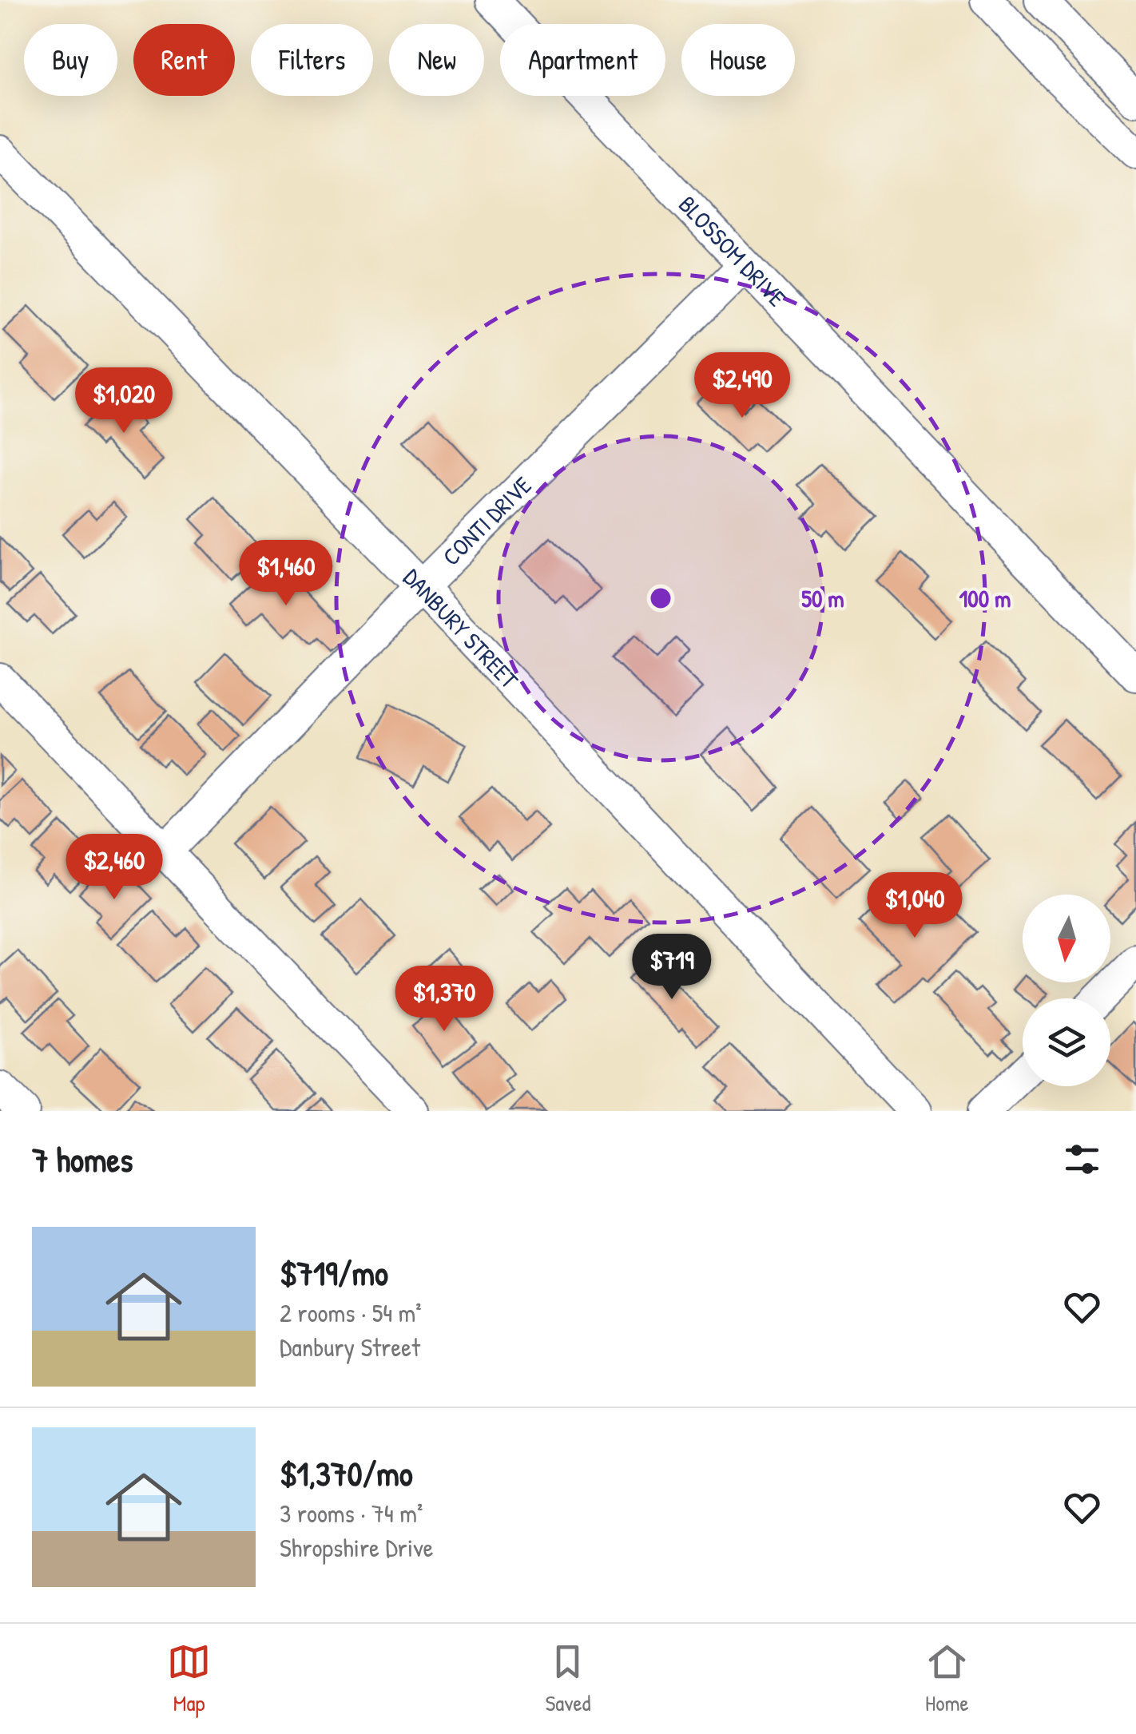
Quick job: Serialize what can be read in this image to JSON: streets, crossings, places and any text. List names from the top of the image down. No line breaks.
{"streets":{"street":["BLOSSOM DRIVE","CONTI DRIVE","DANBURY STREET"]},"crossings":[["BLOSSOM DRIVE","CONTI DRIVE"],["CONTI DRIVE","DANBURY STREET"]],"north":"bottom","page":{"chip":["Buy","Rent","Filters","New","Apartment","House"],"price":["$2,490","$1,020","$1,460","$2,460","$1,040","$719","$1,370"],"heading":"7 homes","list":[{"name":"$719/mo","note":"2 rooms · 54 m² · Danbury Street"},{"name":"$1,370/mo","note":"3 rooms · 74 m² · Shropshire Drive"}],"tabs":["Map","Saved","Home"]},"rings":["50 m","100 m"]}
